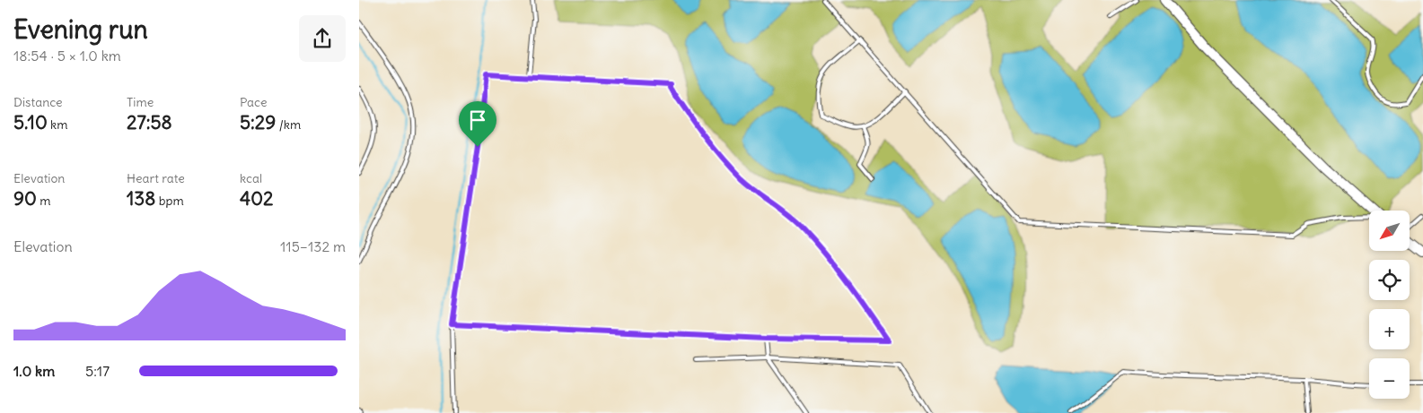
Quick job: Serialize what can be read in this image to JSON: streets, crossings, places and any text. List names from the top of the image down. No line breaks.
{"north":"bottom left","page":{"heading":["Evening run","18:54 · 5 × 1.0 km"],"stats":[["Distance","5.10 km"],["Time","27:58"],["Pace","5:29 /km"],["Elevation","90 m"],["Heart rate","138 bpm"],["kcal","402"]],"map_buttons":["+","−"],"chart":["Elevation","115–132 m"],"list":[{"name":"1.0 km","note":"5:17"}]}}
